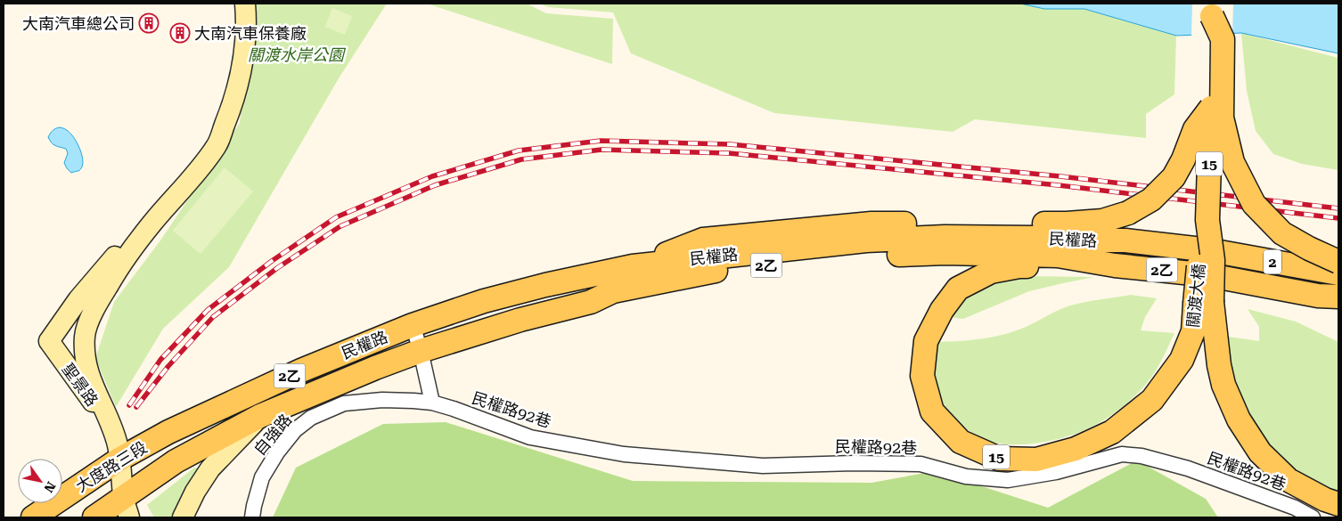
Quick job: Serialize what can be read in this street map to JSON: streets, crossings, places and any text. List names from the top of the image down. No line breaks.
{"streets":{"main road":["15","民權路","2","2乙","關渡大橋","大度路三段"],"street":["聖景路","民權路92巷","自強路"]},"crossings":[["民權路","關渡大橋"],["民權路","大度路三段"],["民權路92巷","自強路"]],"parks":["關渡水岸公園"],"places":{"building":["大南汽車總公司","大南汽車保養廠"]},"north":"bottom right"}
